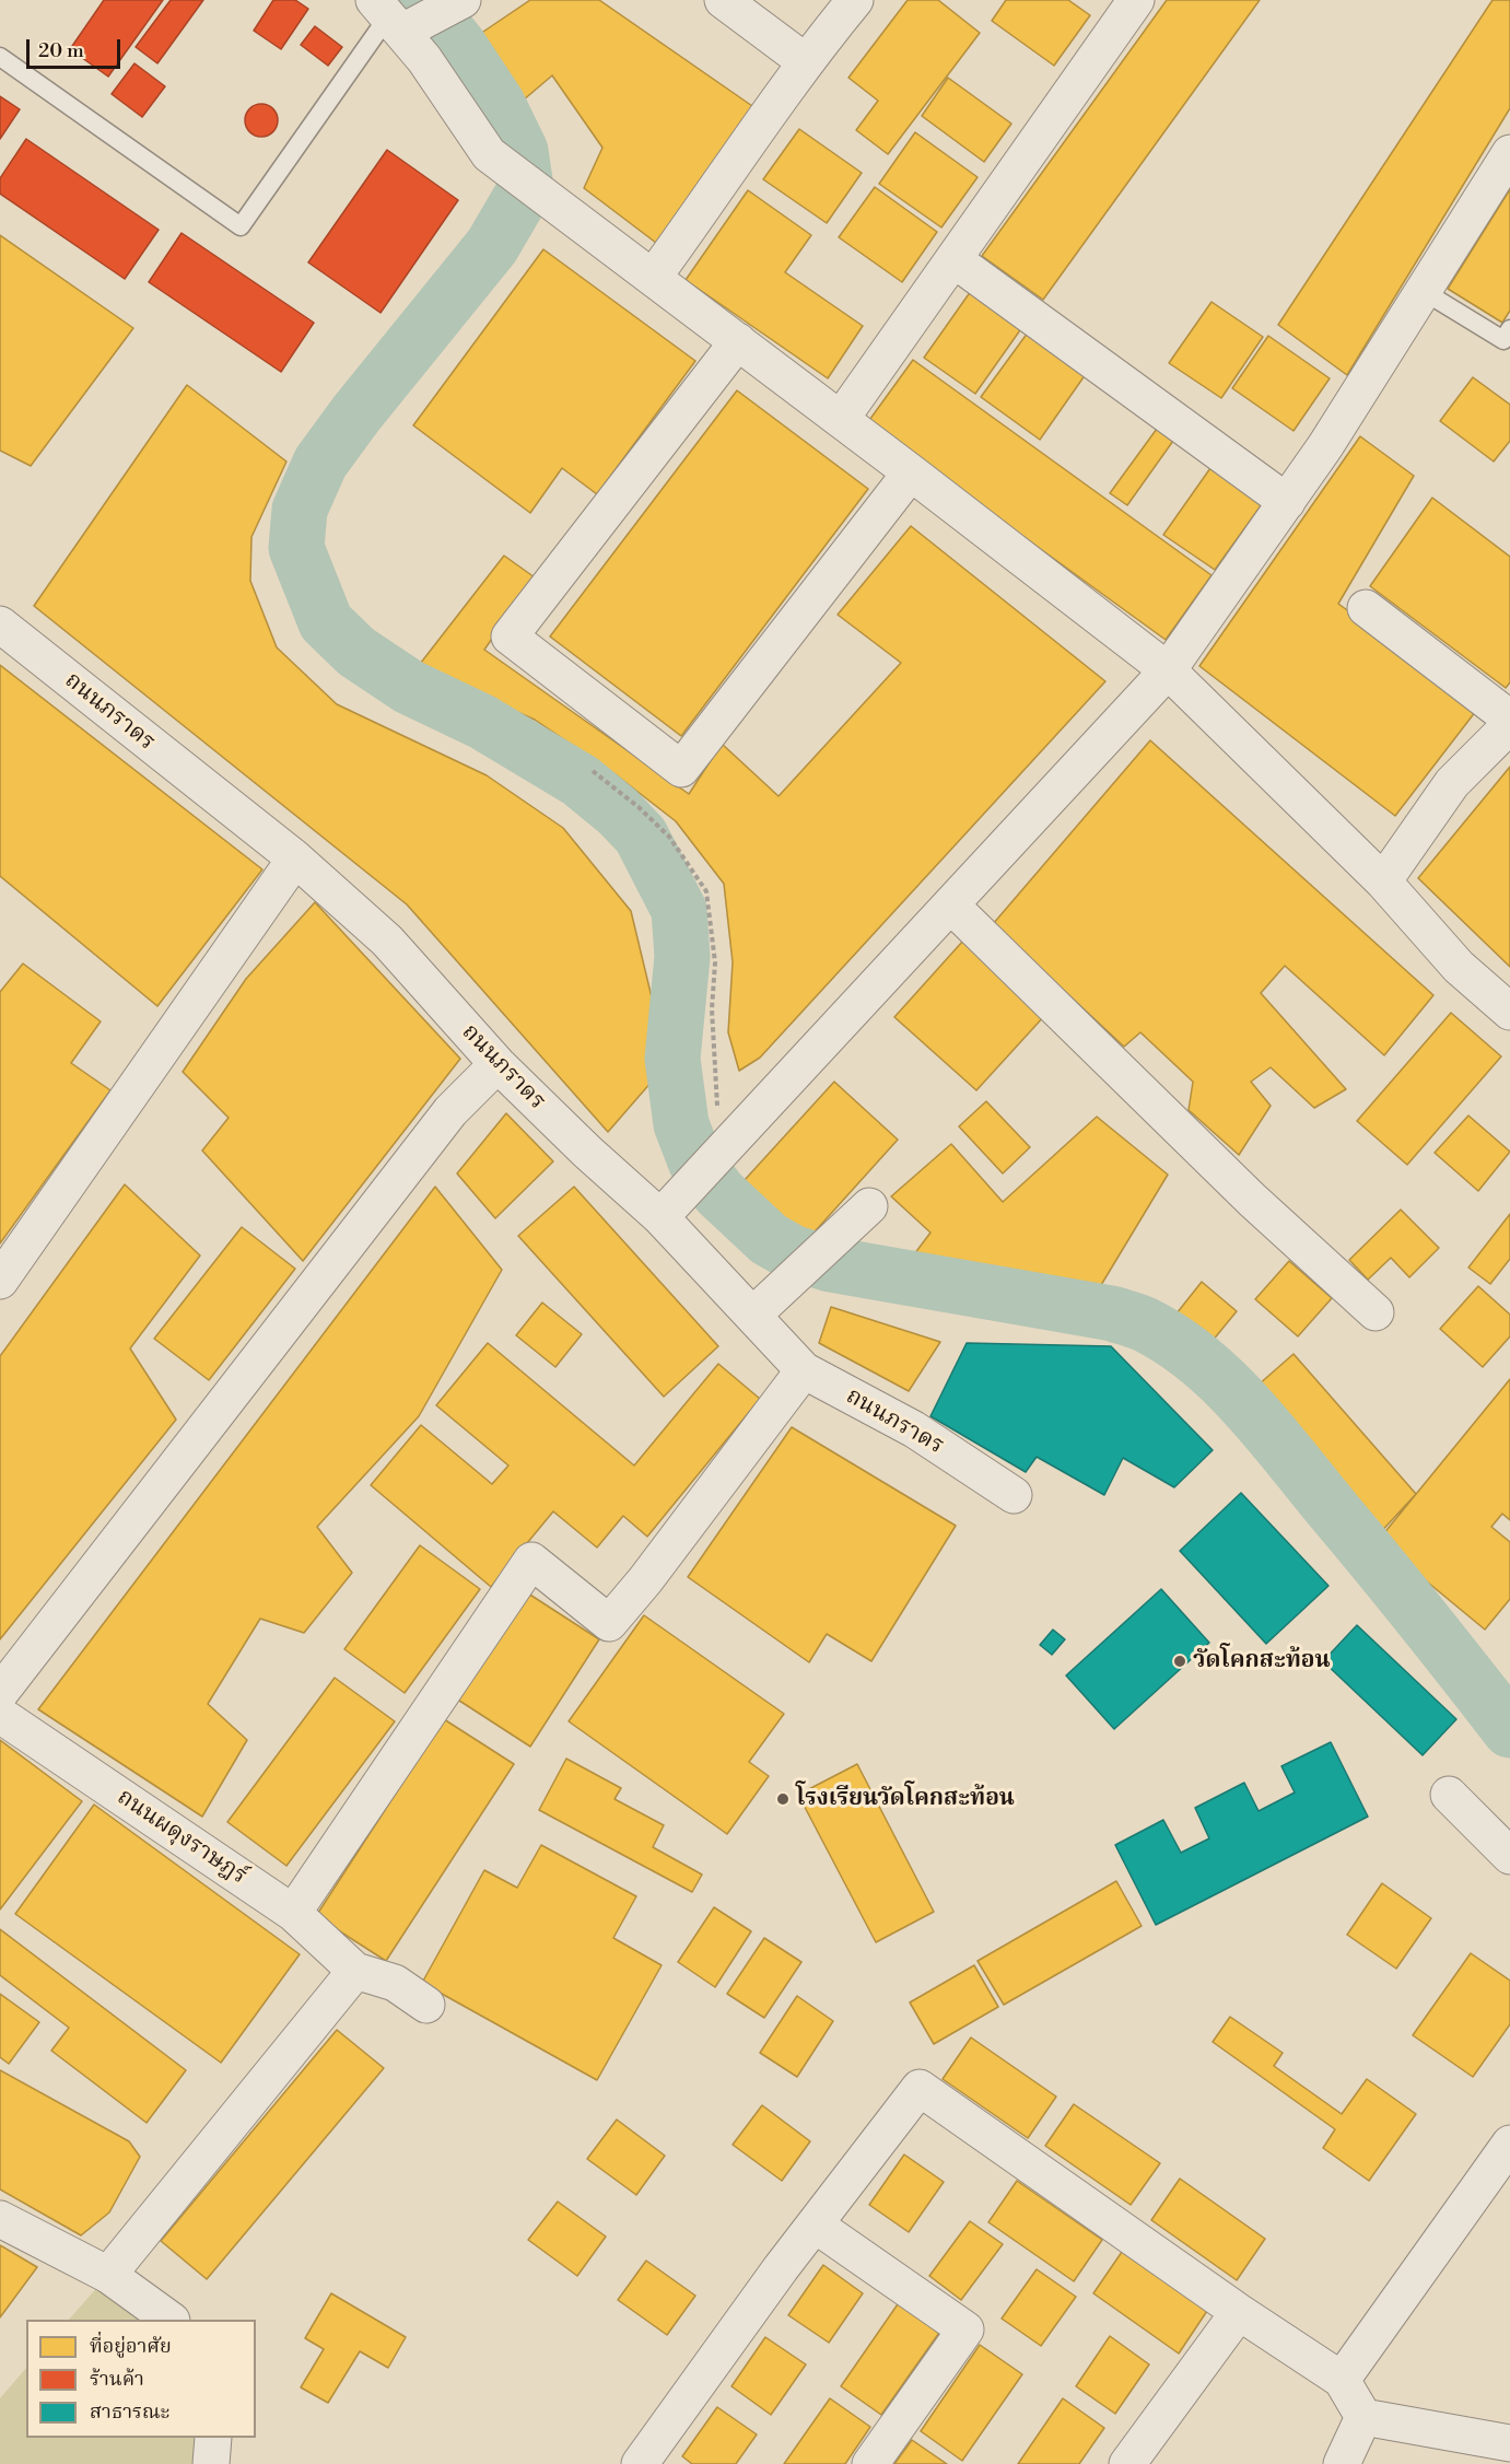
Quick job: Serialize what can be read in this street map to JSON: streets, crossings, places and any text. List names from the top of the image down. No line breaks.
{"streets":{"street":["ถนนภราดร","ถนนผดุงราษฎร์"]},"places":["วัดโคกสะท้อน","โรงเรียนวัดโคกสะท้อน"],"legend":["ที่อยู่อาศัย","ร้านค้า","สาธารณะ"],"scale_bar":"20 m"}
